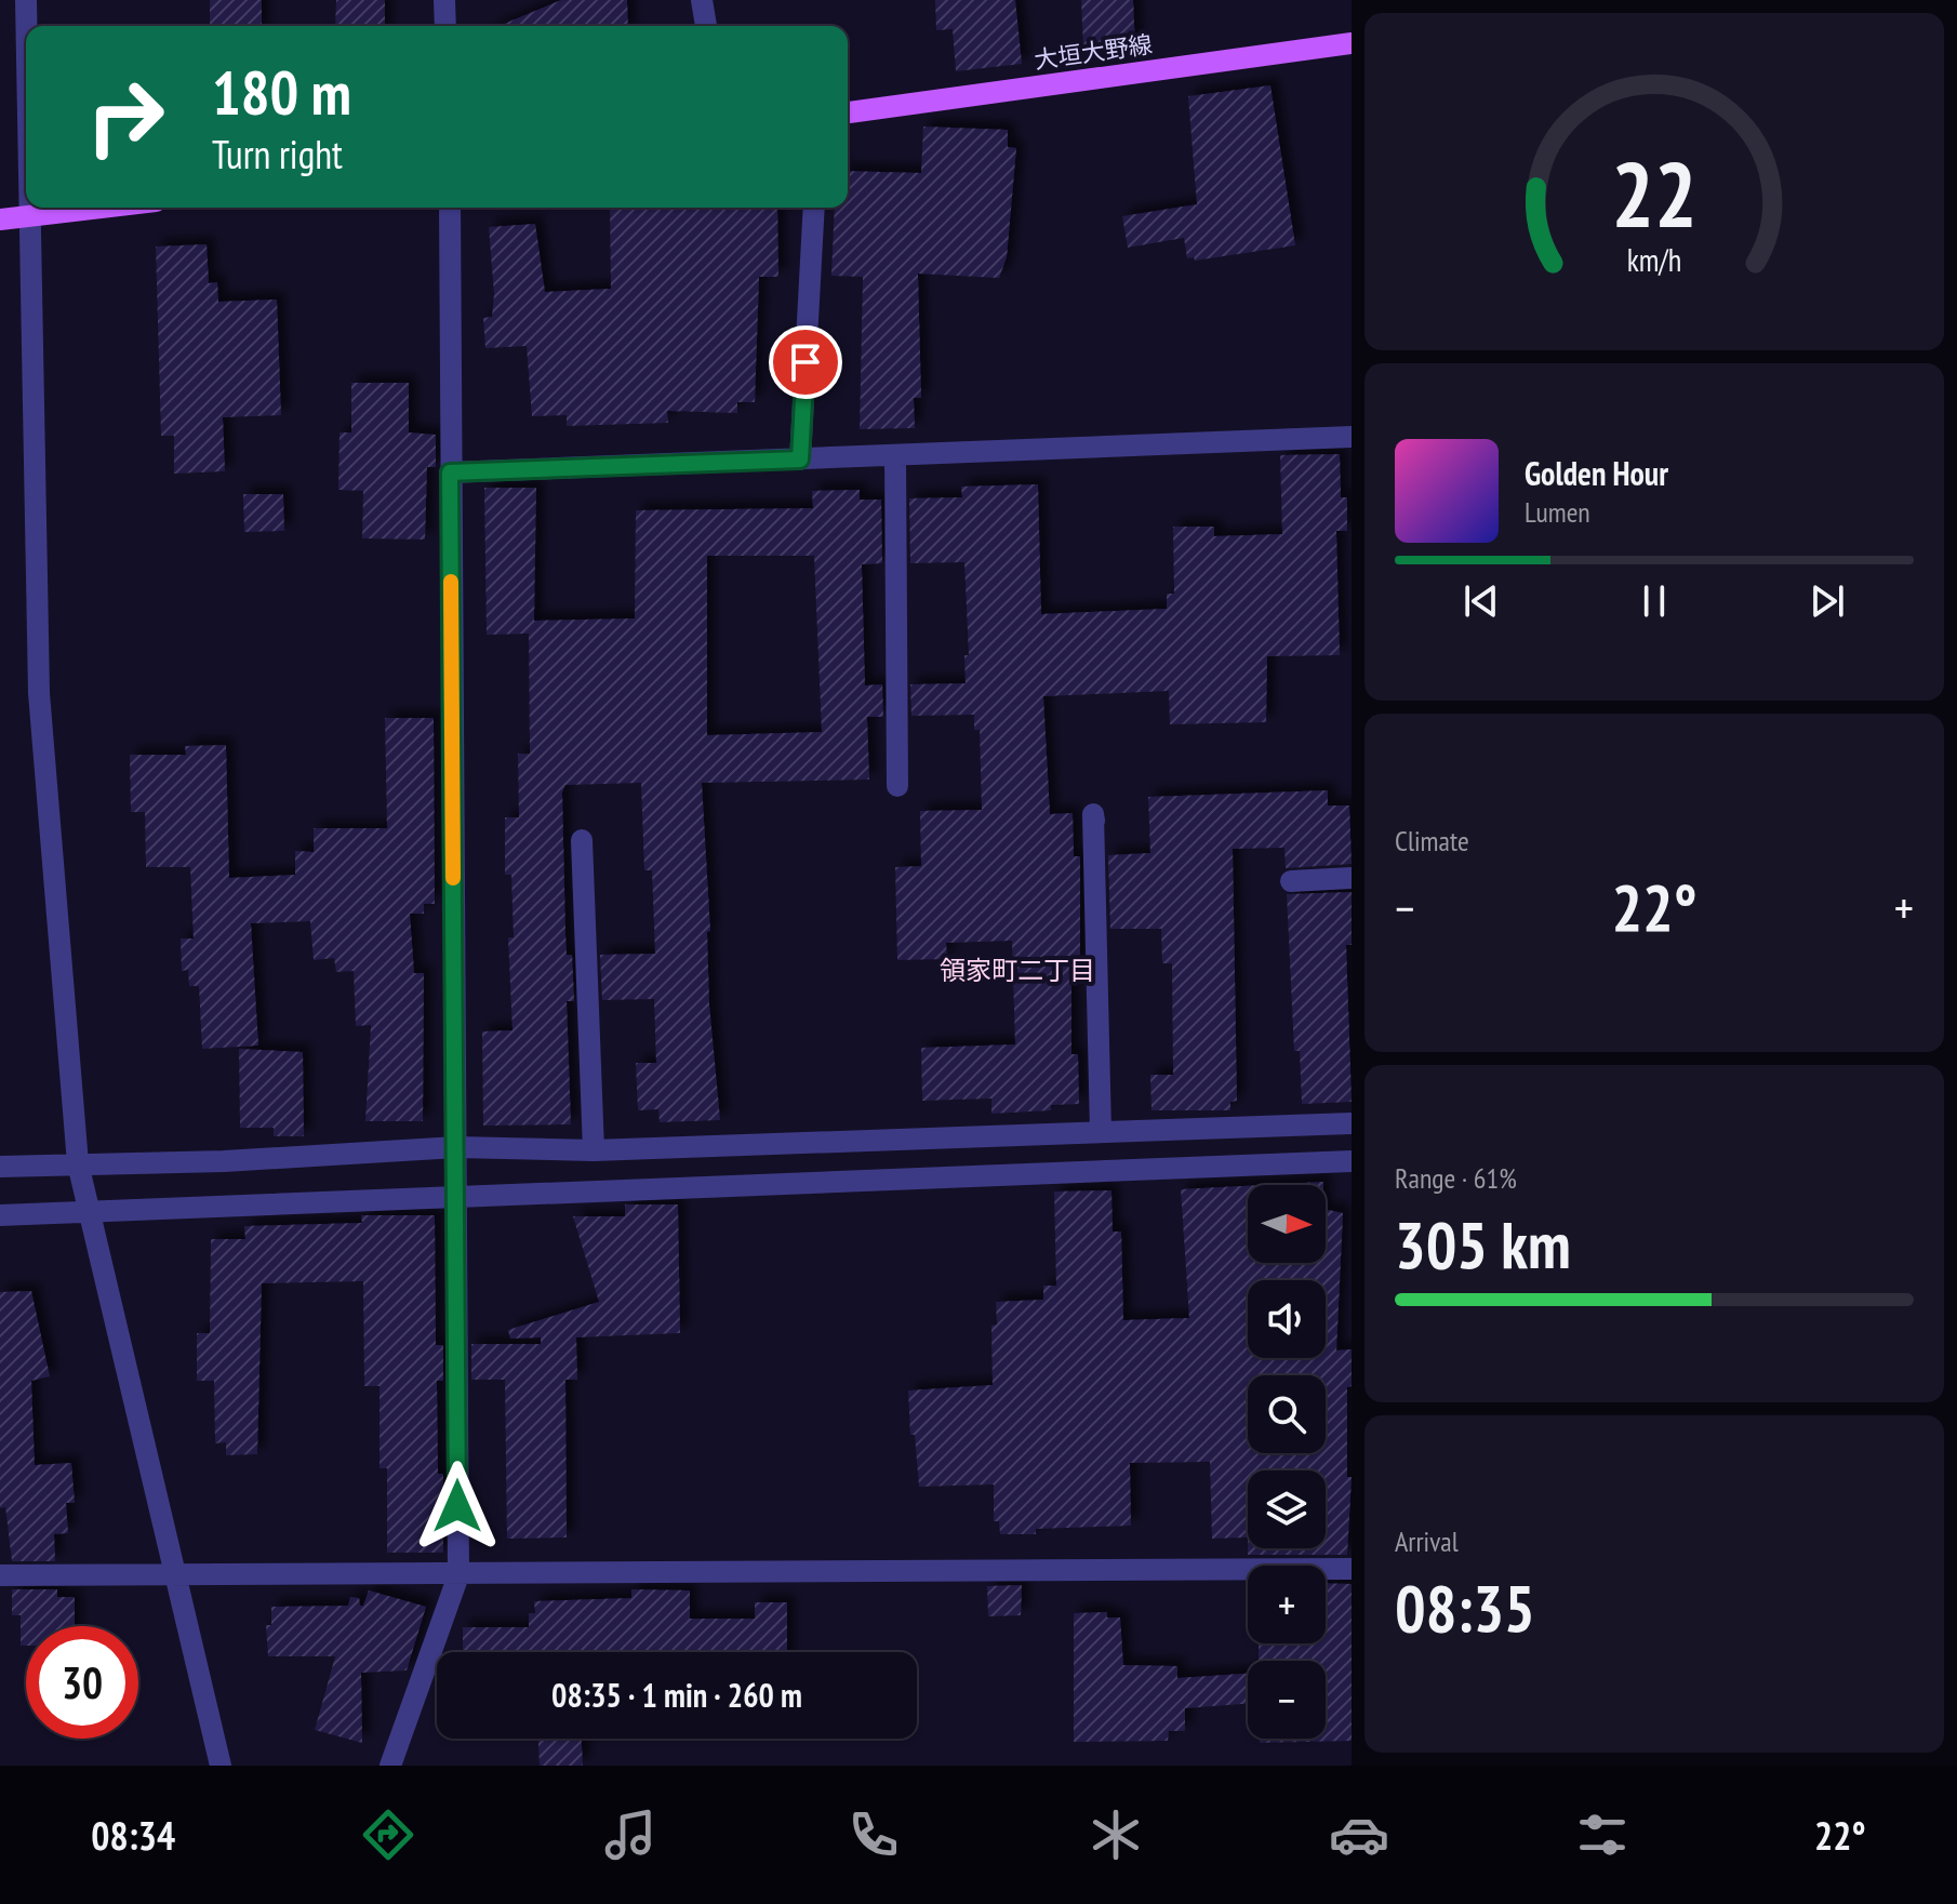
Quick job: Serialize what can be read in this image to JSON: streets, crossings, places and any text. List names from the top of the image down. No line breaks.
{"streets":{"main road":["大垣大野線"]},"districts":["領家町二丁目"],"north":"right","page":{"turn":["180 m","Turn right"],"song":["Golden Hour","Lumen"],"tile":["Climate",["Range · 61%","305 km"],["Arrival","08:35"]],"heat":["−","22°","+"],"map_buttons":["+","−"],"limit":"30","trip":"08:35 · 1 min · 260 m","tabs":["08:34","22°"],"gauge":["22","km/h"]}}
